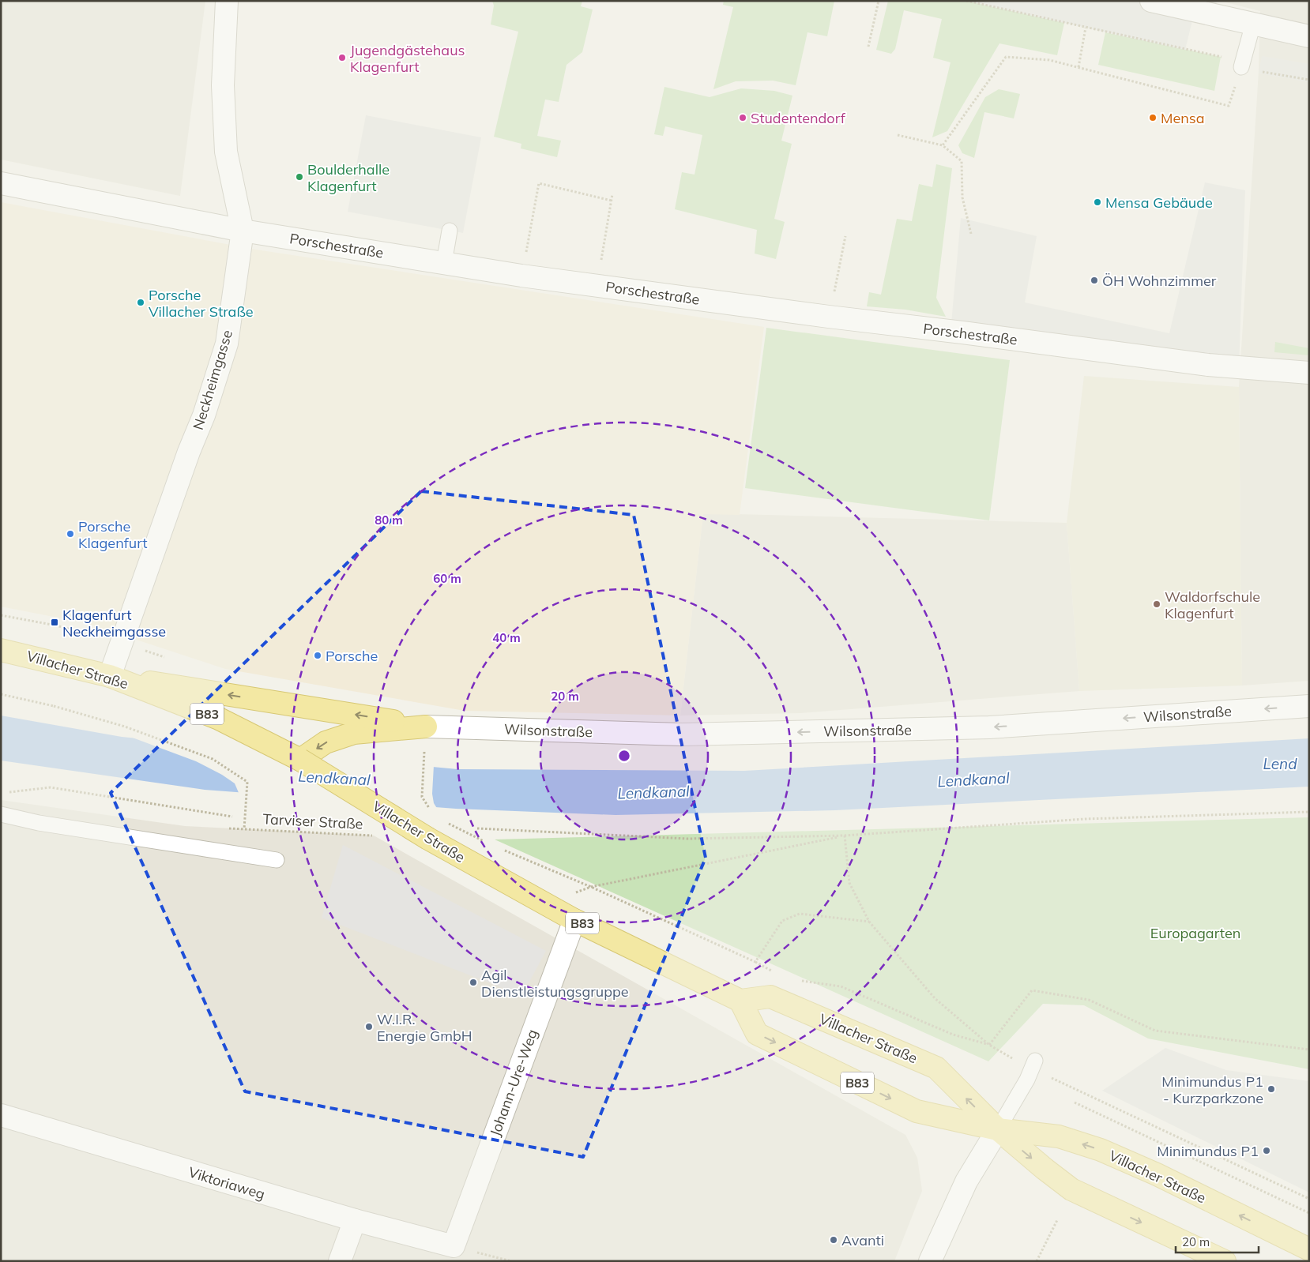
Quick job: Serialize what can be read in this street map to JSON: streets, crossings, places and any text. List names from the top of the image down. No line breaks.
{"streets":{"main road":["Villacher Straße","B83"],"street":["Porschestraße","Neckheimgasse","Wilsonstraße","Johann-Ure-Weg","Viktoriaweg"],"path":["Tarviser Straße"]},"crossings":[["Porschestraße","Neckheimgasse"],["Neckheimgasse","Villacher Straße"],["Villacher Straße","Johann-Ure-Weg"],["Johann-Ure-Weg","Viktoriaweg"]],"one_way":["Wilsonstraße"],"water":["Lend","Lendkanal"],"parks":["Europagarten"],"places":{"other":["Jugendgästehaus Klagenfurt","Studentendorf","Mensa","Boulderhalle Klagenfurt","Mensa Gebäude","ÖH Wohnzimmer","Porsche Villacher Straße","Porsche Klagenfurt","Waldorfschule Klagenfurt","Porsche","Agil Dienstleistungsgruppe","W.I.R. Energie GmbH","Minimundus P1 - Kurzparkzone","Minimundus P1","Avanti"],"transit":["Klagenfurt Neckheimgasse"]},"scale_bar":"20 m","rings":["80 m","60 m","40 m","20 m"]}
